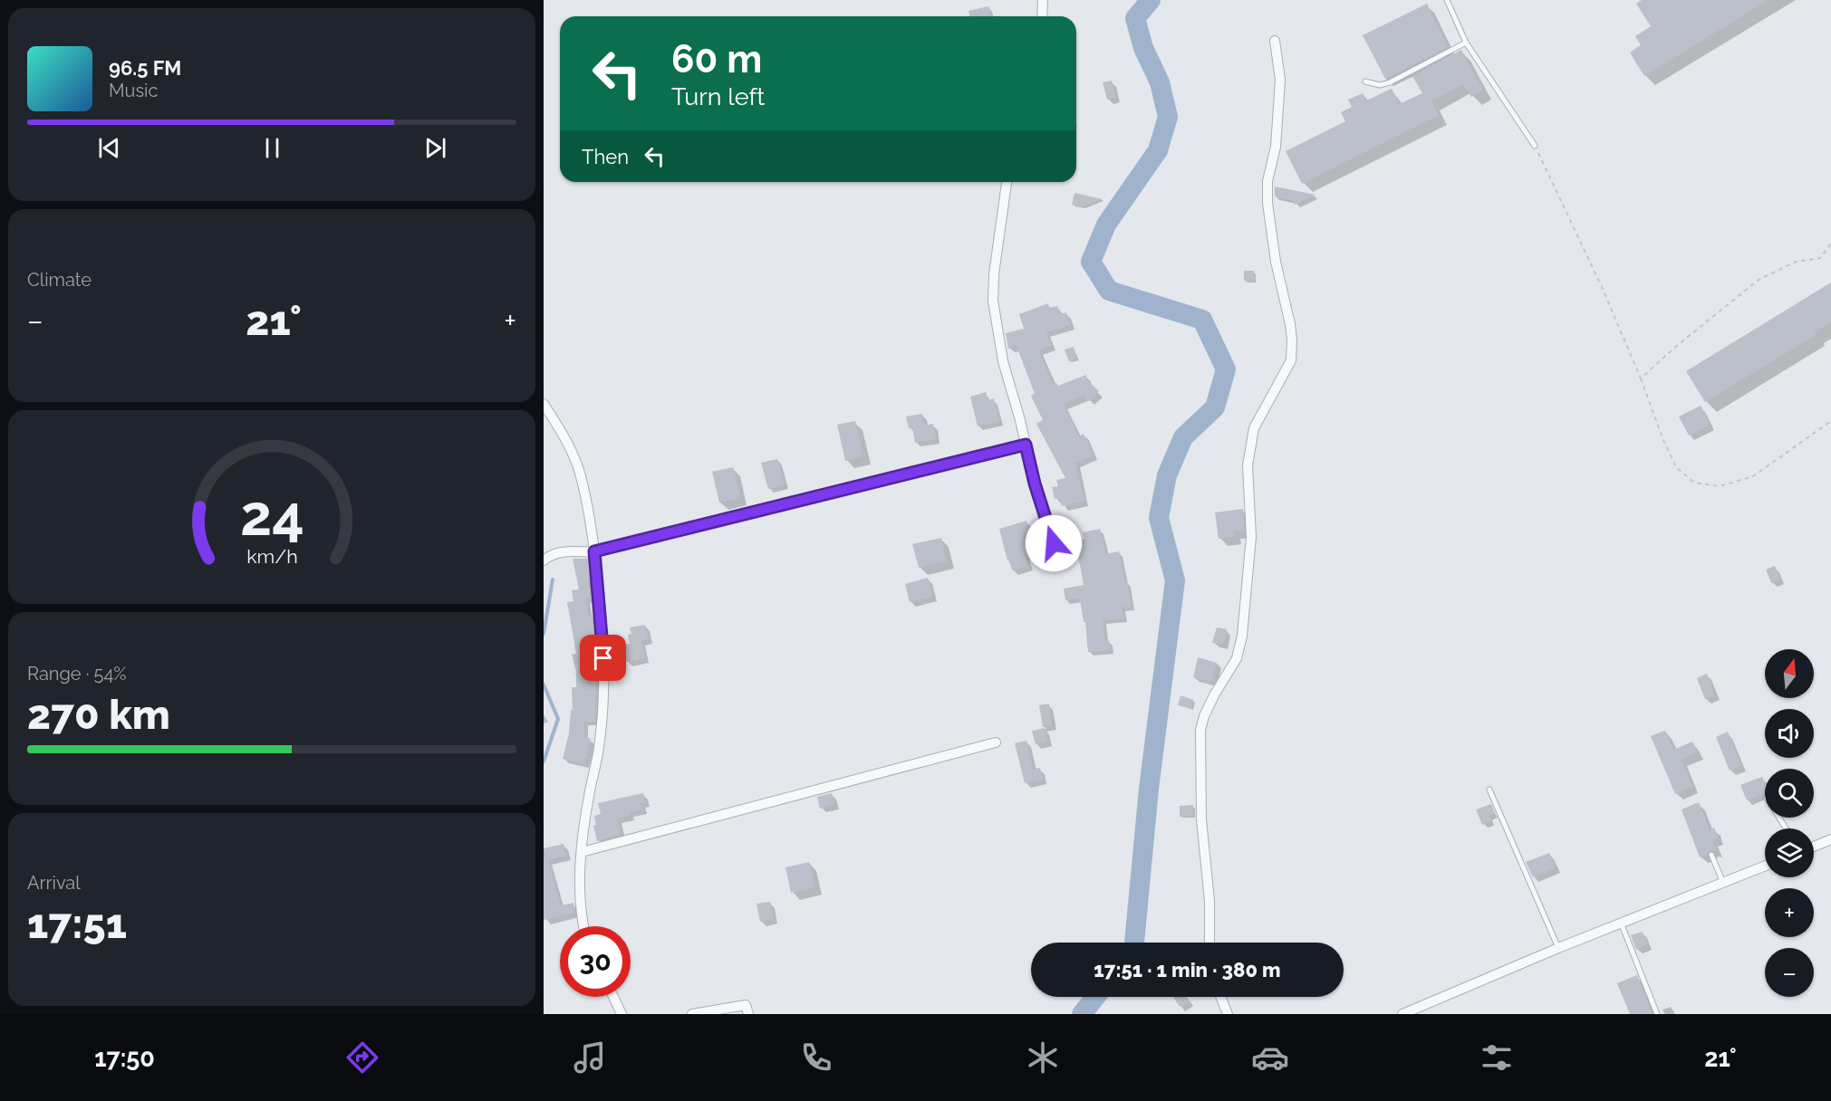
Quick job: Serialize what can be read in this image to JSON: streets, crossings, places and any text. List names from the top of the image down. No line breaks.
{"north":"top","page":{"turn":["60 m","Turn left"],"song":["96.5 FM","Music"],"then":"Then","tile":["Climate",["Range · 54%","270 km"],["Arrival","17:51"]],"heat":["−","21°","+"],"map_buttons":["+","−"],"limit":"30","trip":"17:51 · 1 min · 380 m","tabs":["17:50","21°"],"gauge":["24","km/h"]}}
